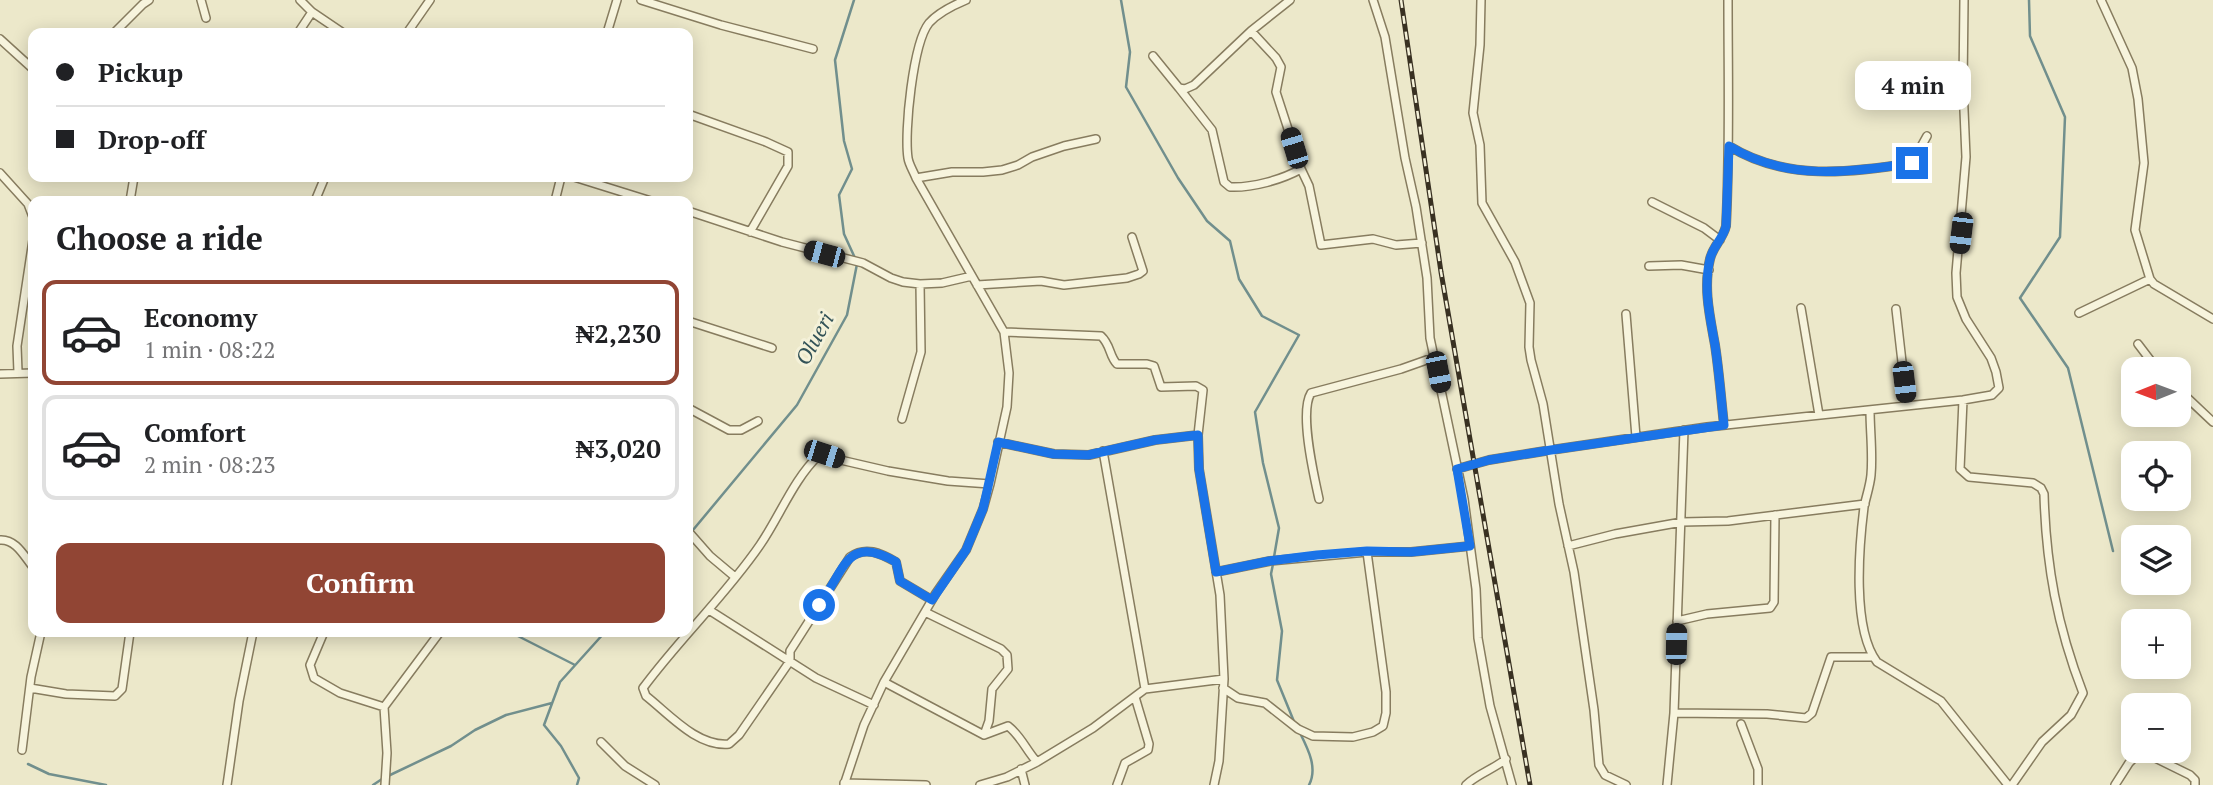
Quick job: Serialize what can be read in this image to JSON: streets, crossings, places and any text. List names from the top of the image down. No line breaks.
{"water":["Olueri"],"north":"left","page":{"banner":["Pickup","Drop-off"],"bubble":"4 min","heading":"Choose a ride","list":[{"name":"Economy","note":"1 min · 08:22","value":"₦2,230"},{"name":"Comfort","note":"2 min · 08:23","value":"₦3,020"}],"map_buttons":["+","−"],"buttons":"Confirm"}}
